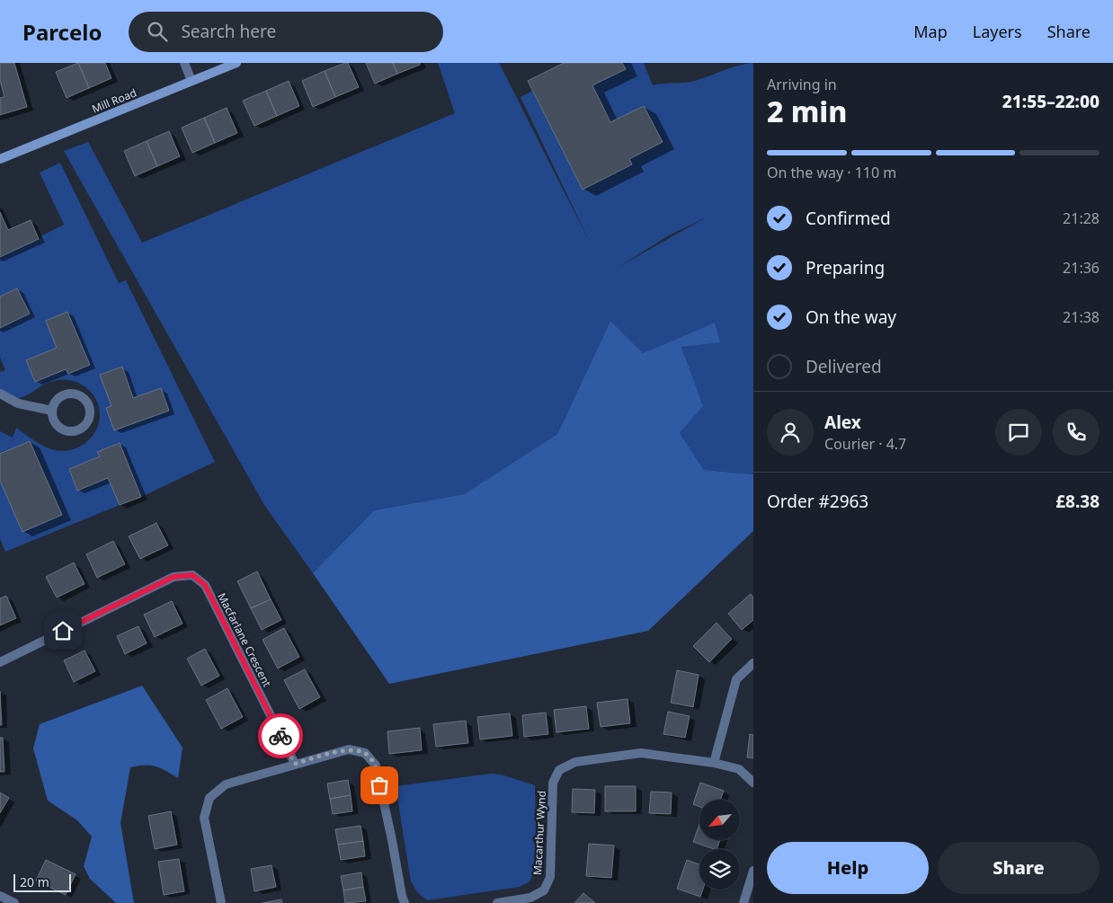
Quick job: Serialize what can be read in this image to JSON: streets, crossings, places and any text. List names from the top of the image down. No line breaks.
{"streets":{"street":["Mill Road","Macfarlane Crescent","Macarthur Wynd"]},"scale_bar":"20 m","north":"bottom left","page":{"header":"Parcelo","search":"Search here","nav":["Map","Layers","Share"],"heading":["2 min","Arriving in","21:55–22:00"],"panel":["Alex","Courier · 4.7","Order #2963","£8.38"],"bar":"On the way · 110 m","list":[["Confirmed","21:28"],["Preparing","21:36"],["On the way","21:38"],"Delivered"],"buttons":["Help","Share"],"scale":"20 m"}}
